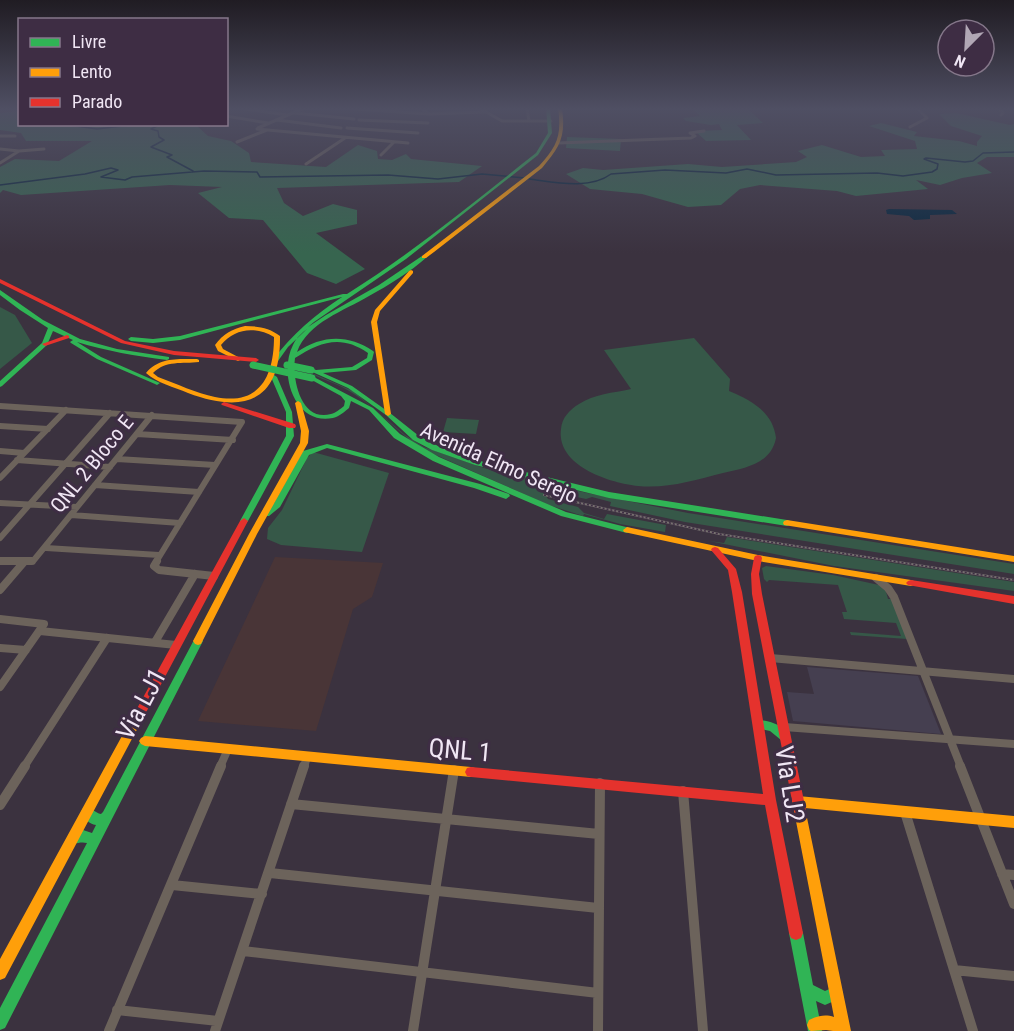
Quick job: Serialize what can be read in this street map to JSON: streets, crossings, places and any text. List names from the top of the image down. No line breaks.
{"streets":{"main road":["Avenida Elmo Serejo","Via LJ1","QNL 1","Via LJ2"],"street":["QNL 2 Bloco E"]},"crossings":[["Avenida Elmo Serejo","Via LJ2"],["Via LJ1","QNL 1"],["QNL 1","Via LJ2"]],"legend":["Livre","Lento","Parado"],"north":"bottom left"}
